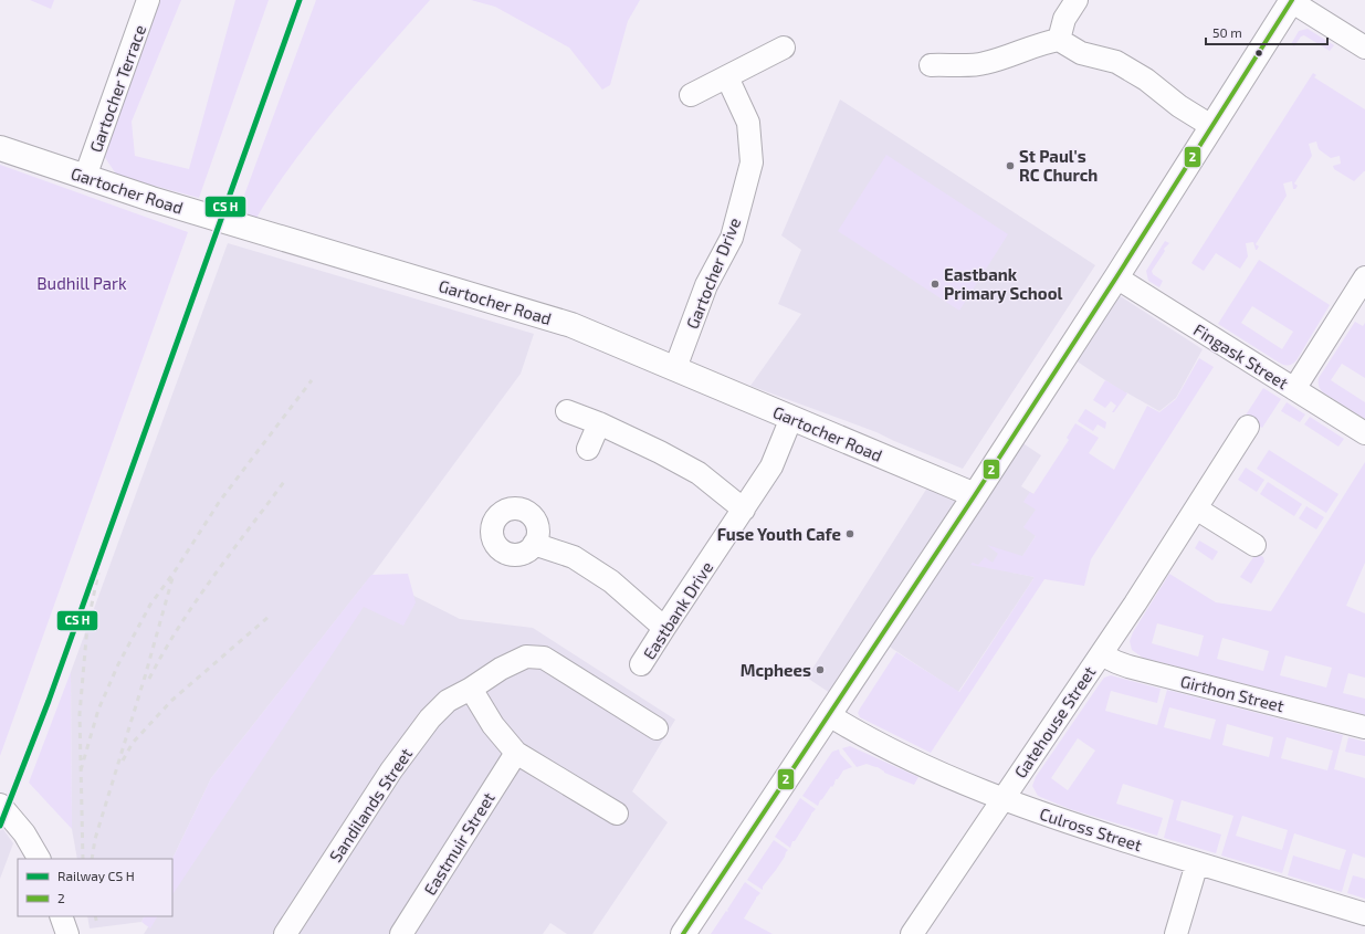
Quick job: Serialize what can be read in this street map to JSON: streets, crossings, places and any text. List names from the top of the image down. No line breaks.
{"streets":{"main road":["Gartocher Road"],"street":["Gartocher Terrace","Gartocher Drive","Fingask Street","Eastbank Drive","Girthon Street","Gatehouse Street","Sandilands Street","Culross Street","Eastmuir Street"]},"crossings":[["Gartocher Terrace","Gartocher Road"],["Gartocher Road","Gartocher Drive"],["Gartocher Road","Eastbank Drive"],["Girthon Street","Gatehouse Street"],["Gatehouse Street","Culross Street"]],"parks":["Budhill Park"],"places":["St Paul's RC Church","Eastbank Primary School","Fuse Youth Cafe","Mcphees"],"lines":["transit line 2"],"legend":["Railway CS H","2"],"scale_bar":"50 m"}
